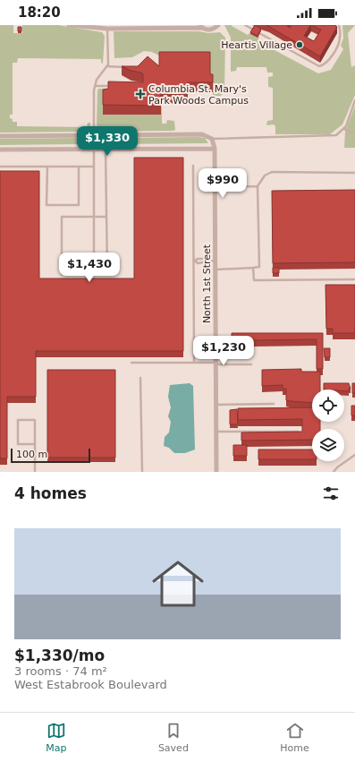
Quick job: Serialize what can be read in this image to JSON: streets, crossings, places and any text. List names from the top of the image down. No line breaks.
{"streets":{"street":["North 1st Street"]},"places":{"other":["Heartis Village"],"health":["Columbia St. Mary's Park Woods Campus"]},"scale_bar":"100 m","page":{"status":"18:20","price":["$1,330","$990","$1,430","$1,230"],"scale":"100 m","heading":"4 homes","list":[{"name":"$1,330/mo","note":"3 rooms · 74 m² · West Estabrook Boulevard"}],"tabs":["Map","Saved","Home"]}}
